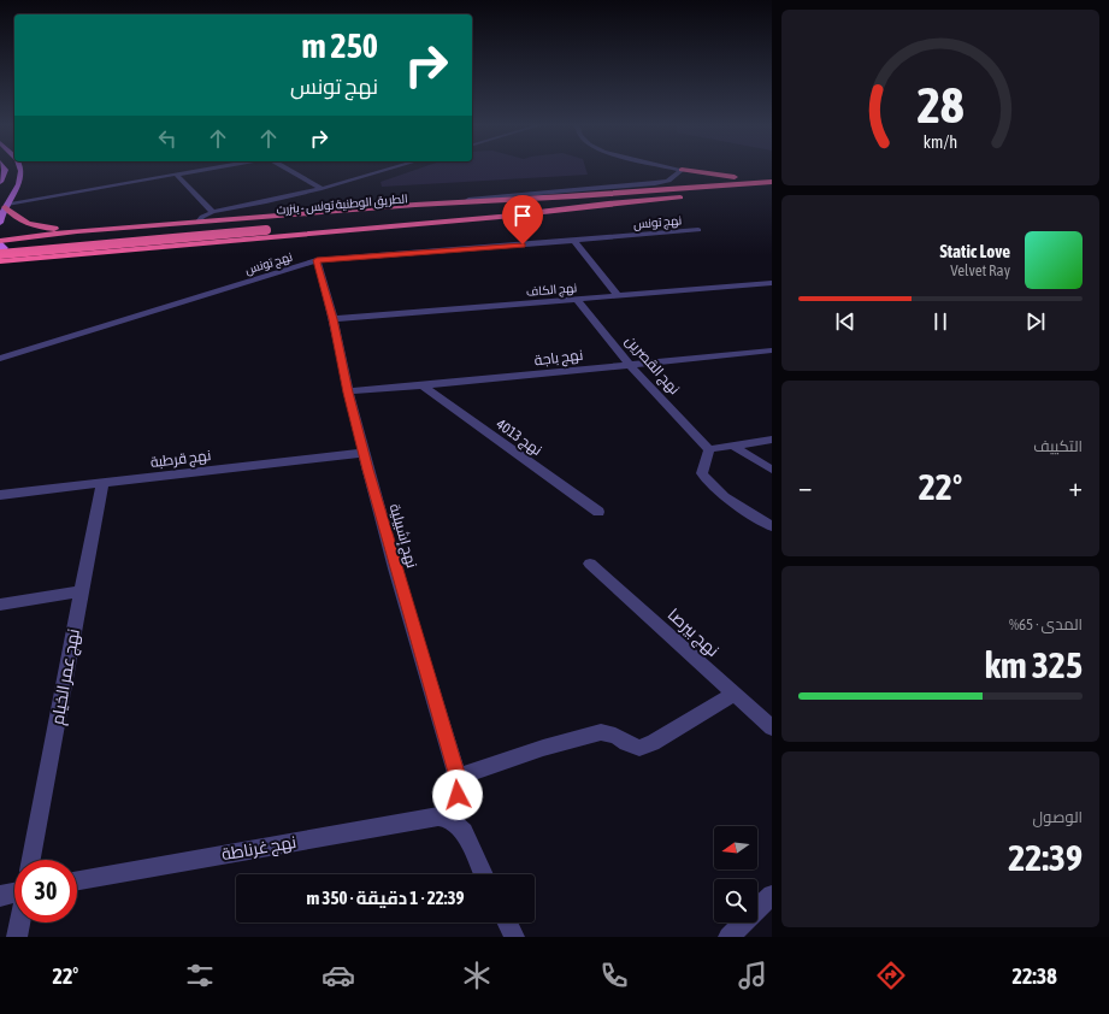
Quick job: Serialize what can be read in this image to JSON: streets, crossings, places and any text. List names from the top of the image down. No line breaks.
{"streets":{"highway":["الطريق الوطنية تونس - بنزرت"],"street":["نهج تونس","نهج الكاف","نهج باجة","نهج القصرين","نهج 4013","نهج قرطبة","نهج إشبيلية","نهج بيرصا","نهج عمر الخيام","نهج غرناطة"]},"crossings":[["نهج تونس","نهج إشبيلية"],["نهج الكاف","نهج القصرين"],["نهج الكاف","نهج إشبيلية"],["نهج باجة","نهج القصرين"],["نهج باجة","نهج 4013"],["نهج باجة","نهج إشبيلية"],["نهج قرطبة","نهج إشبيلية"],["نهج قرطبة","نهج عمر الخيام"],["نهج إشبيلية","نهج غرناطة"]],"north":"left","page":{"turn":["250 m","نهج تونس"],"song":["Static Love","Velvet Ray"],"tile":["التكييف",["المدى · 65%","325 km"],["الوصول","22:39"]],"heat":["−","22°","+"],"limit":"30","trip":"22:39 · 1 دقيقة · 350 m","tabs":["22:38","22°"],"gauge":["28","km/h"]}}
